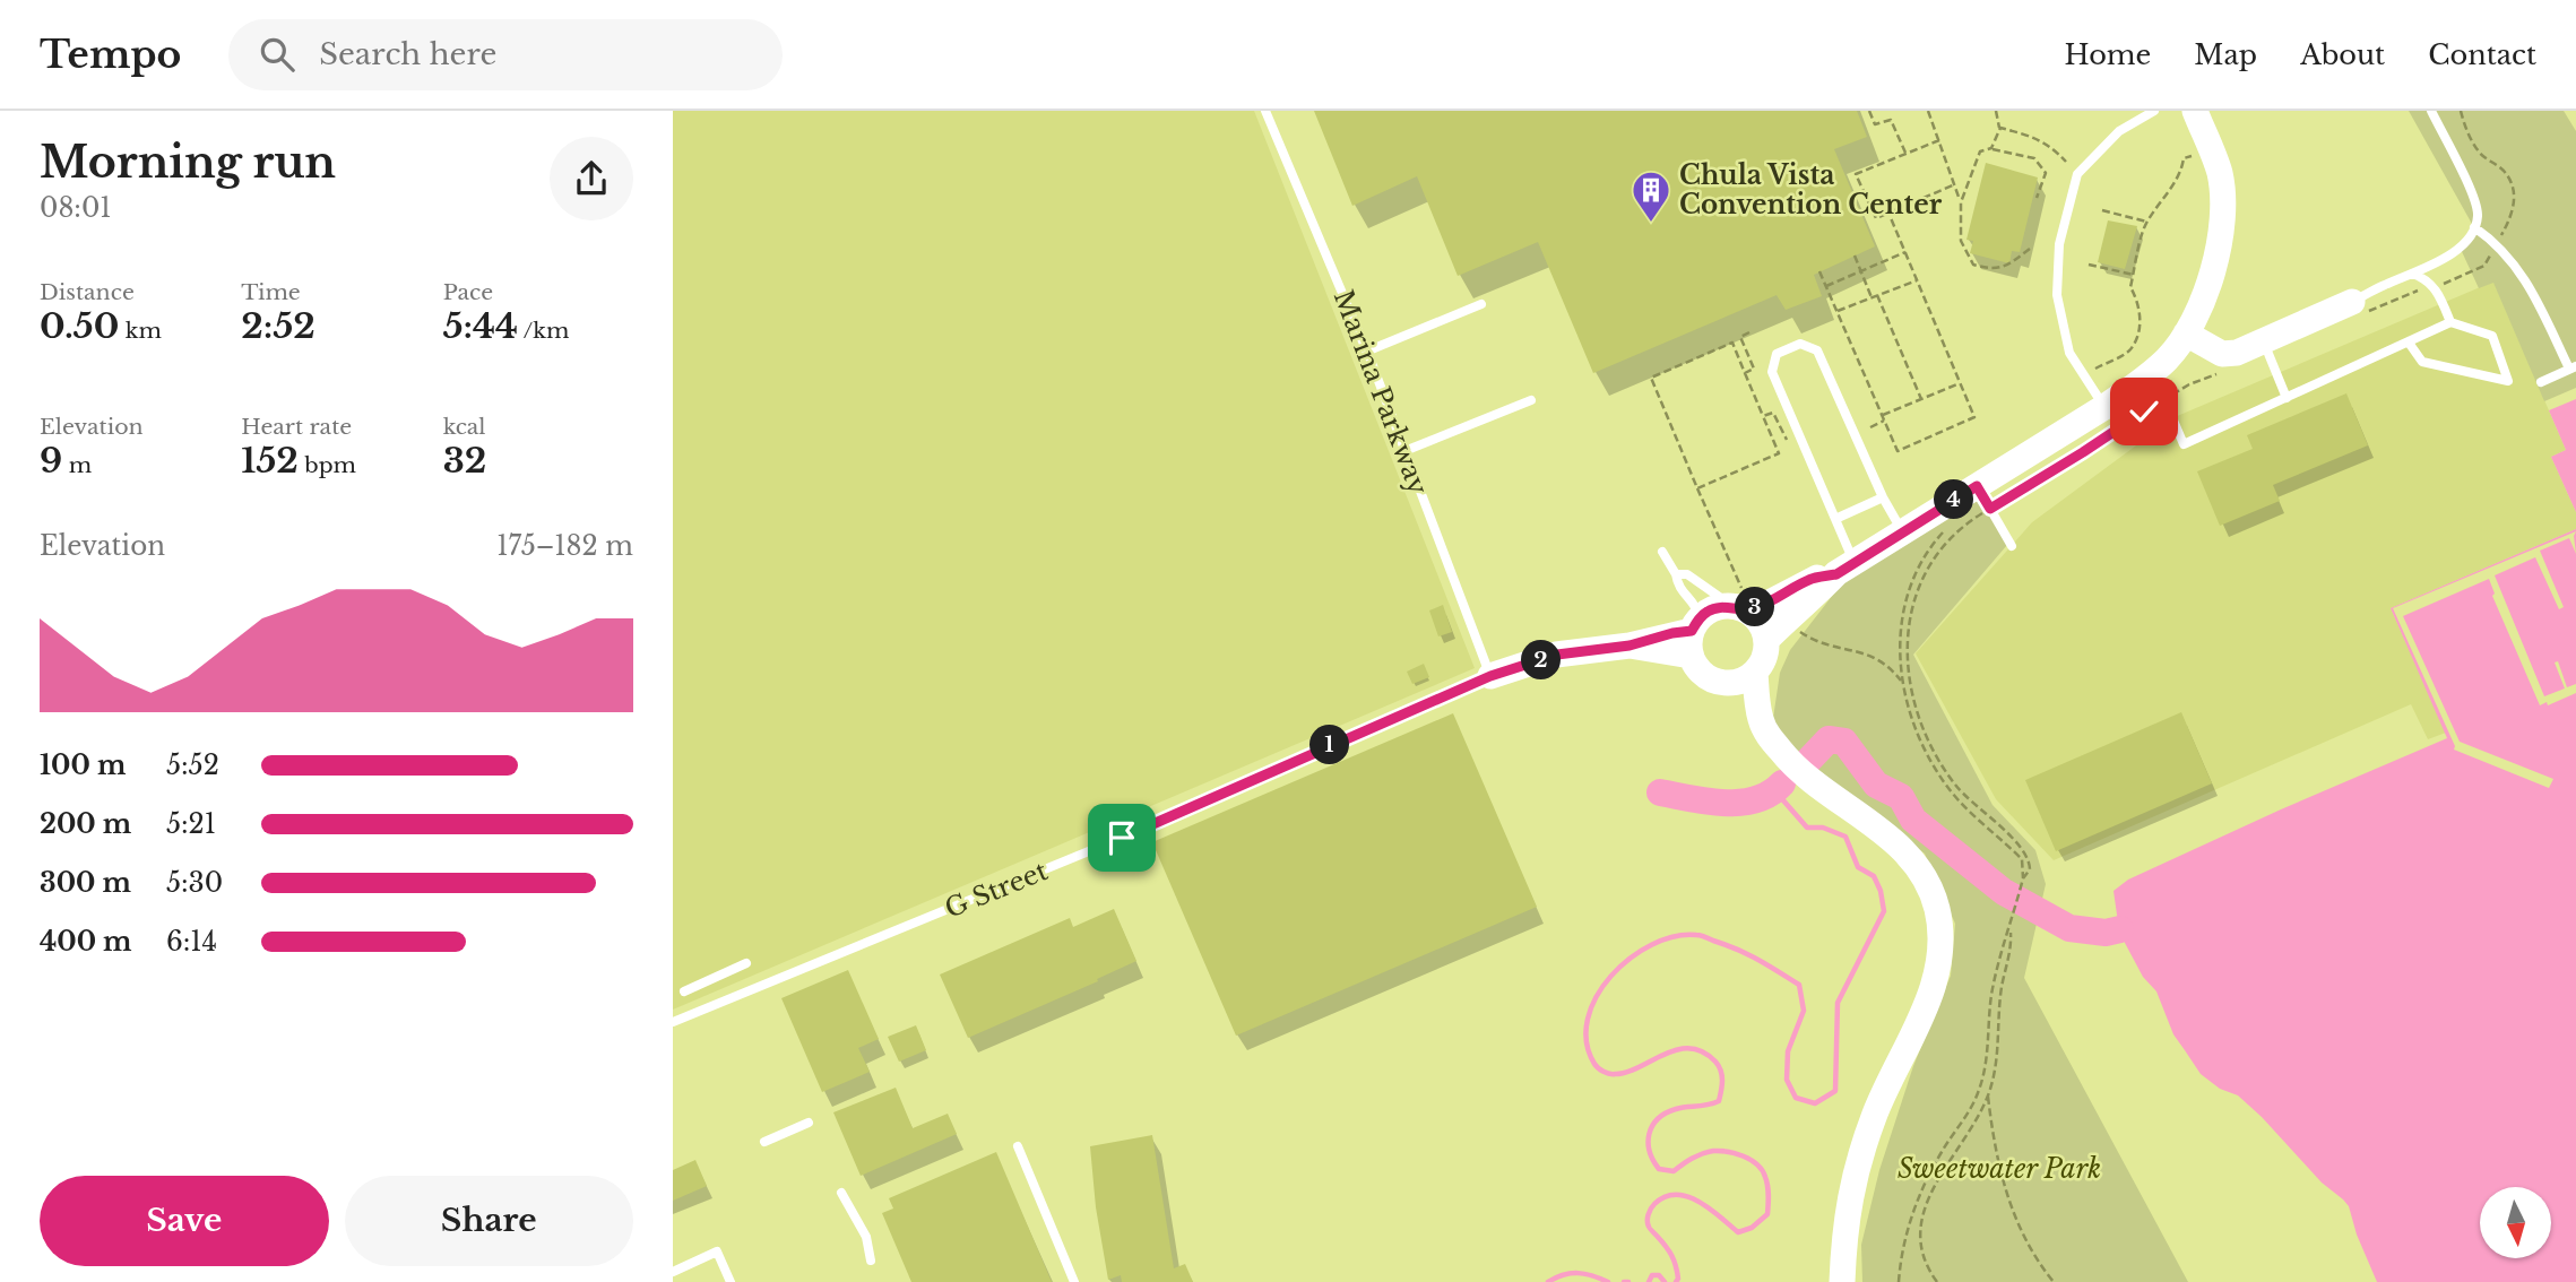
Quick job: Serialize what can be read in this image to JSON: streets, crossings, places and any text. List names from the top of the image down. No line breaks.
{"streets":{"street":["G Street"],"lane":["Marina Parkway"]},"crossings":[["Marina Parkway","G Street"]],"parks":["Sweetwater Park"],"places":{"building":["Chula Vista Convention Center"]},"north":"bottom","page":{"header":"Tempo","search":"Search here","nav":["Home","Map","About","Contact"],"heading":["Morning run","08:01"],"stats":[["Distance","0.50 km"],["Time","2:52"],["Pace","5:44 /km"],["Elevation","9 m"],["Heart rate","152 bpm"],["kcal","32"]],"pins":["4","3","2","1"],"chart":["Elevation","175–182 m"],"list":[{"name":"100 m","note":"5:52"},{"name":"200 m","note":"5:21"},{"name":"300 m","note":"5:30"},{"name":"400 m","note":"6:14"}],"buttons":["Save","Share"]}}
